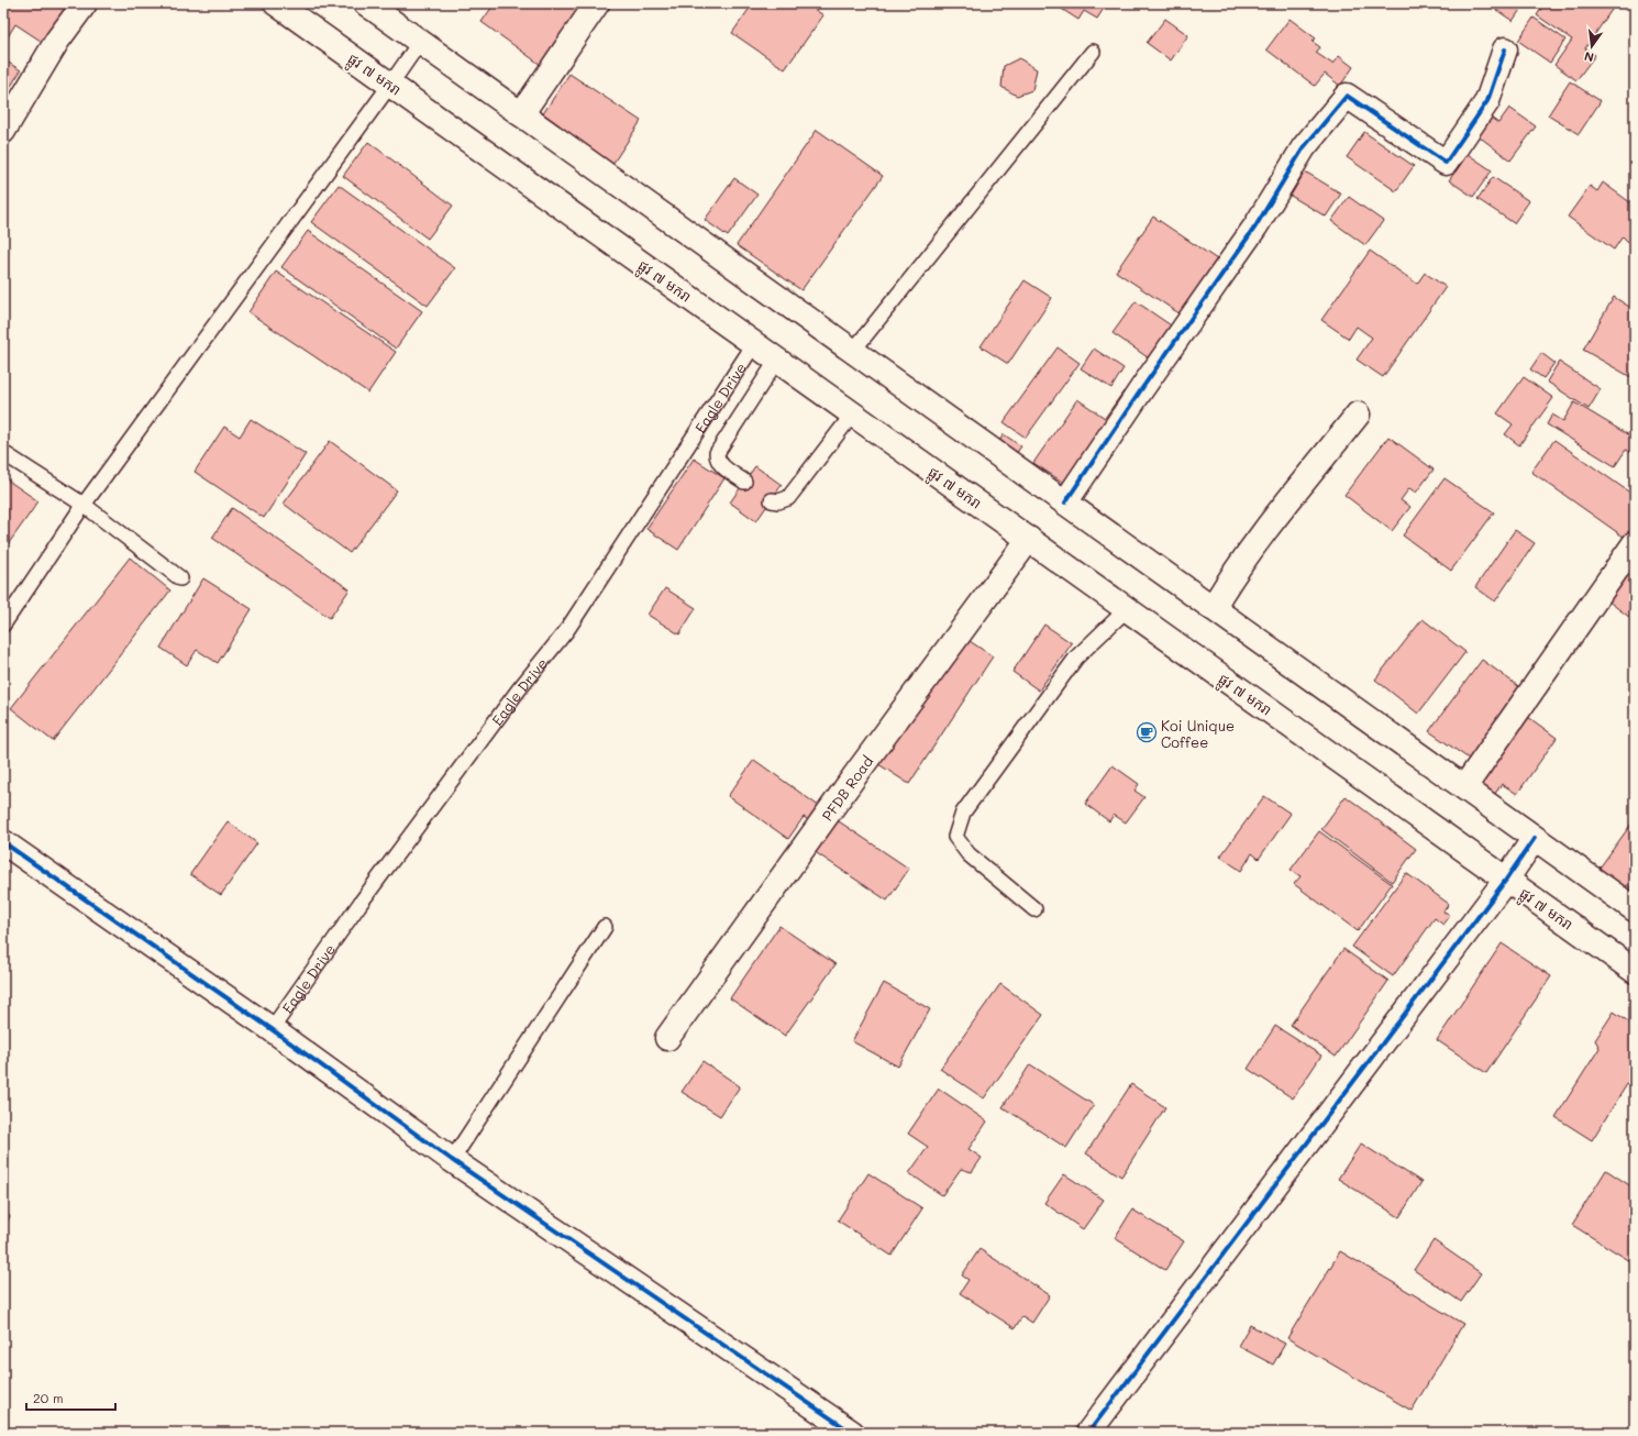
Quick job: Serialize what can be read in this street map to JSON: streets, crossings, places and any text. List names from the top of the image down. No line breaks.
{"streets":{"street":["ផ្លូវ ៧ មករា","PFDB Road"],"lane":["Eagle Drive"]},"crossings":[["ផ្លូវ ៧ មករា","Eagle Drive"],["ផ្លូវ ៧ មករា","PFDB Road"]],"places":{"cafe":["Koi Unique Coffee"]},"scale_bar":"20 m","north":"bottom"}
